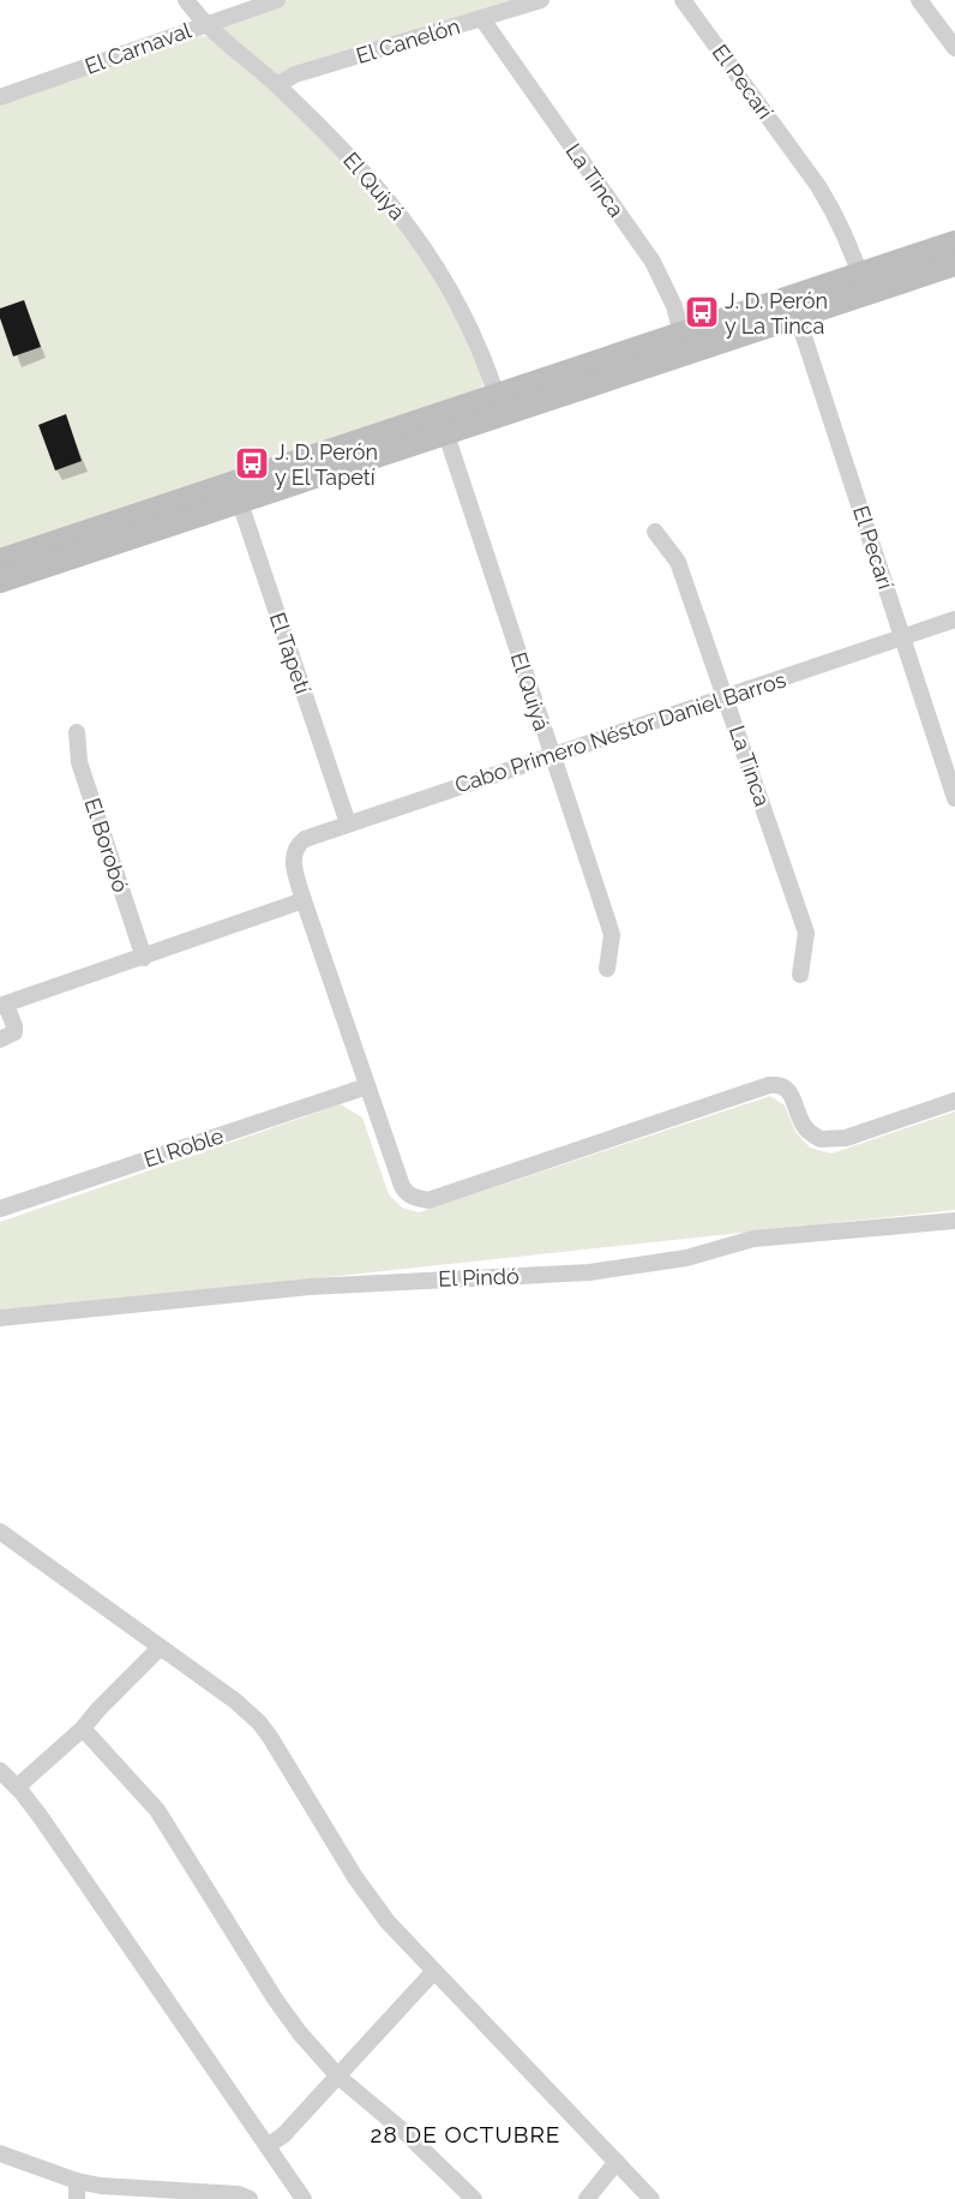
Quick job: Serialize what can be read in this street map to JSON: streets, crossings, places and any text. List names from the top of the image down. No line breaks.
{"streets":{"street":["El Canelón","El Carnaval","El Pecarí","La Tinca","El Quiyá","El Tapetí","Cabo Primero Néstor Daniel Barros","El Borobó","El Roble","El Pindó"]},"crossings":[["El Canelón","La Tinca"],["El Canelón","El Quiyá"],["El Carnaval","El Quiyá"],["El Pecarí","Cabo Primero Néstor Daniel Barros"],["La Tinca","Cabo Primero Néstor Daniel Barros"],["El Quiyá","Cabo Primero Néstor Daniel Barros"],["El Tapetí","Cabo Primero Néstor Daniel Barros"]],"districts":["28 DE OCTUBRE"],"places":{"bus stop":["J. D. Perón y La Tinca","J. D. Perón y El Tapetí"]}}
